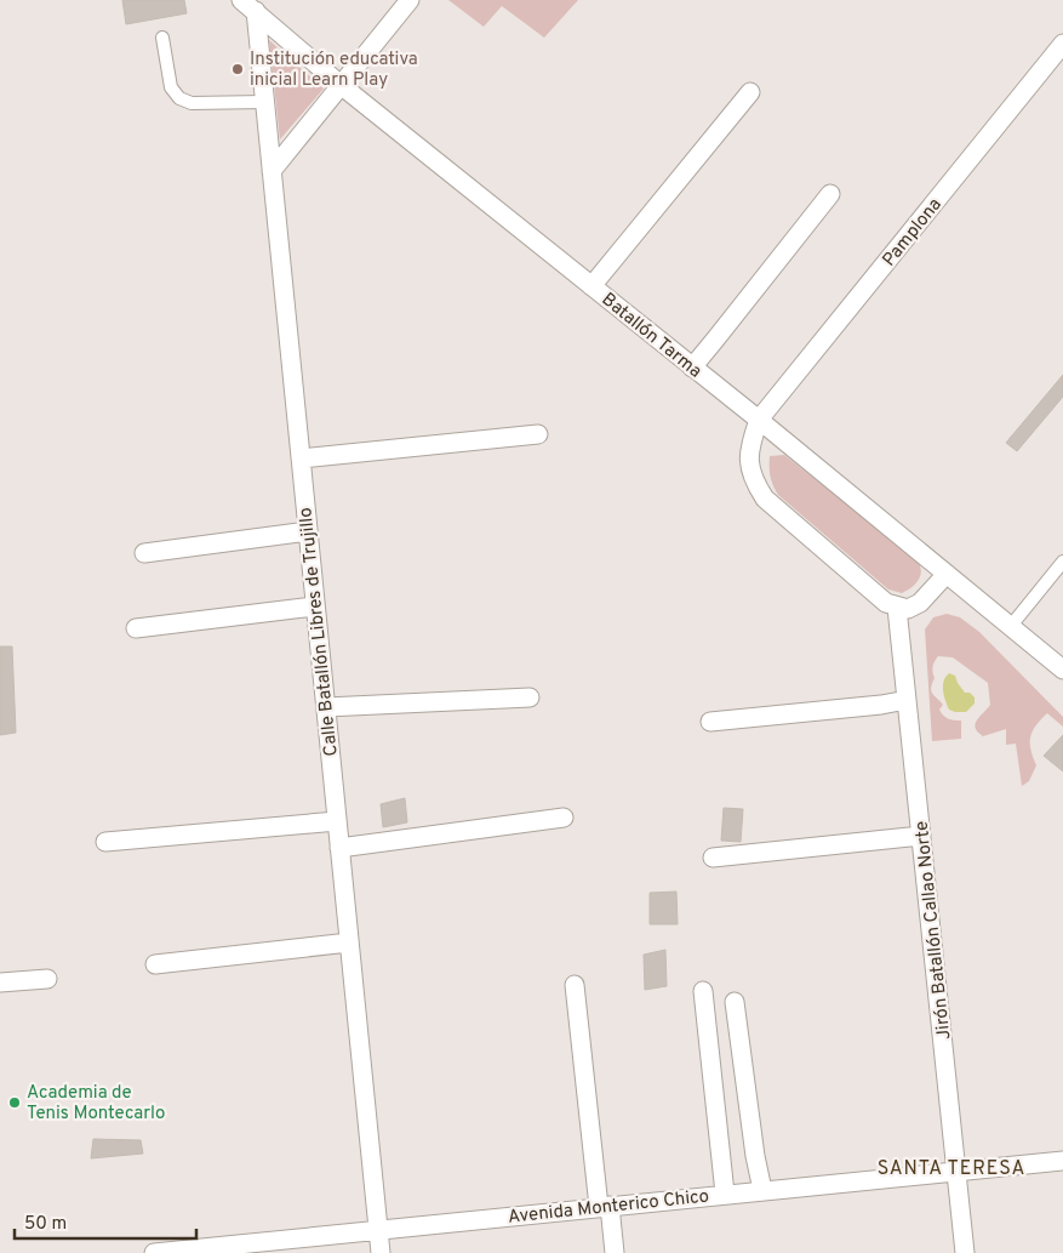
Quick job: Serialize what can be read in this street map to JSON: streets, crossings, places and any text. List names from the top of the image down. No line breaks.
{"streets":{"street":["Pamplona","Batallón Tarma","Calle Batallón Libres de Trujillo","Jirón Batallón Callao Norte","Avenida Monterico Chico"]},"crossings":[["Pamplona","Batallón Tarma"],["Batallón Tarma","Calle Batallón Libres de Trujillo"],["Calle Batallón Libres de Trujillo","Avenida Monterico Chico"],["Jirón Batallón Callao Norte","Avenida Monterico Chico"]],"districts":["SANTA TERESA"],"places":["Institución educativa inicial Learn Play","Academia de Tenis Montecarlo"],"scale_bar":"50 m"}
